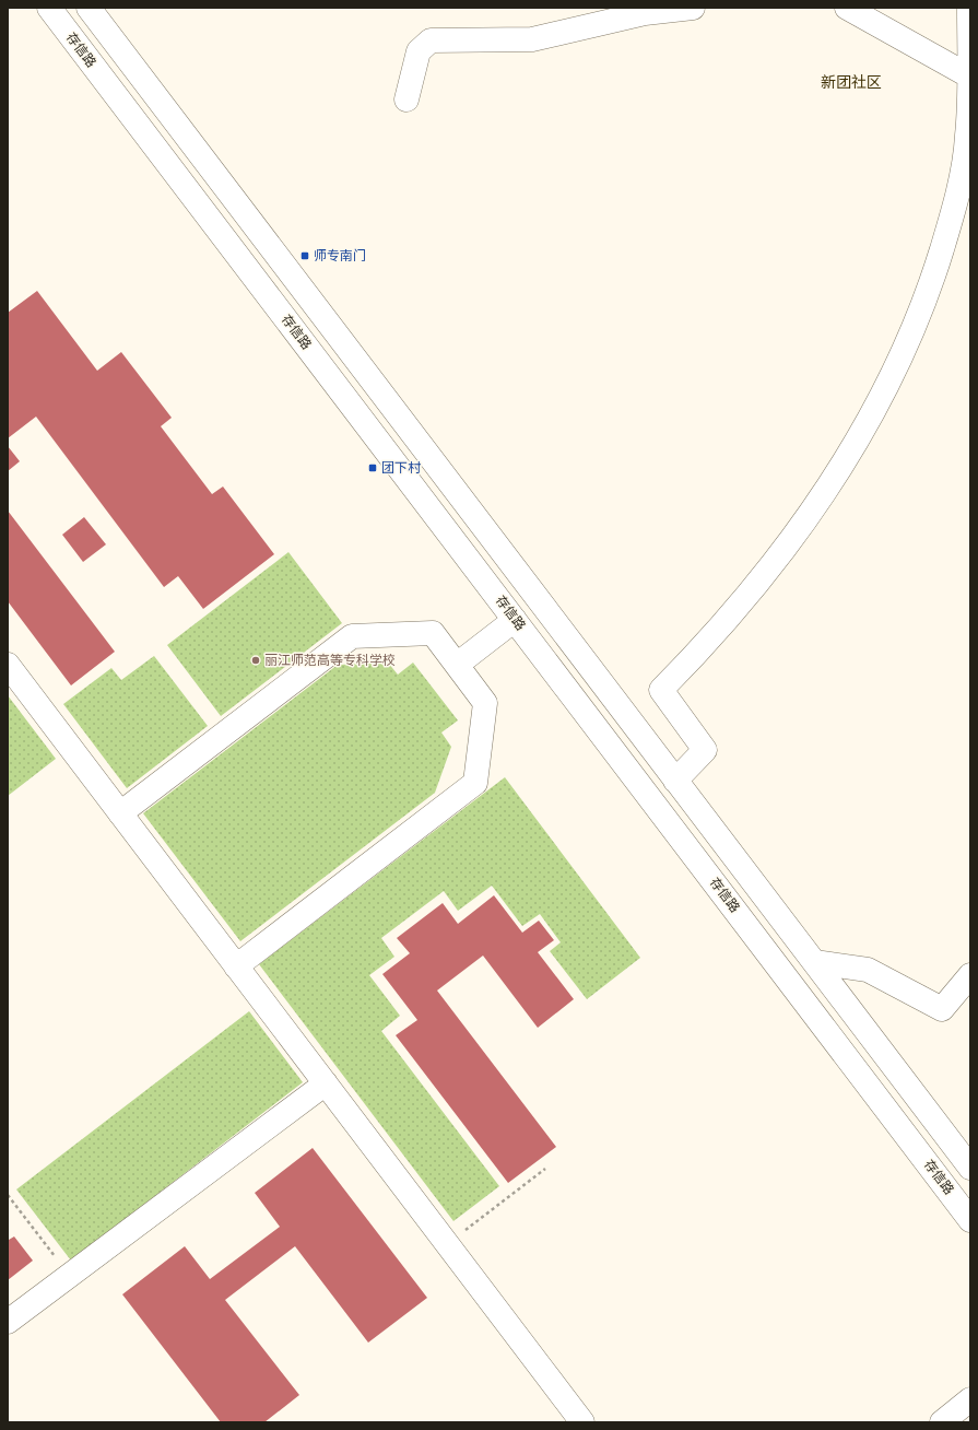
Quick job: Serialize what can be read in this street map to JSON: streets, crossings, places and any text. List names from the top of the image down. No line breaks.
{"streets":{"street":["存信路"]},"districts":["新团社区"],"places":{"transit":["师专南门","团下村"],"other":["丽江师范高等专科学校"]}}
